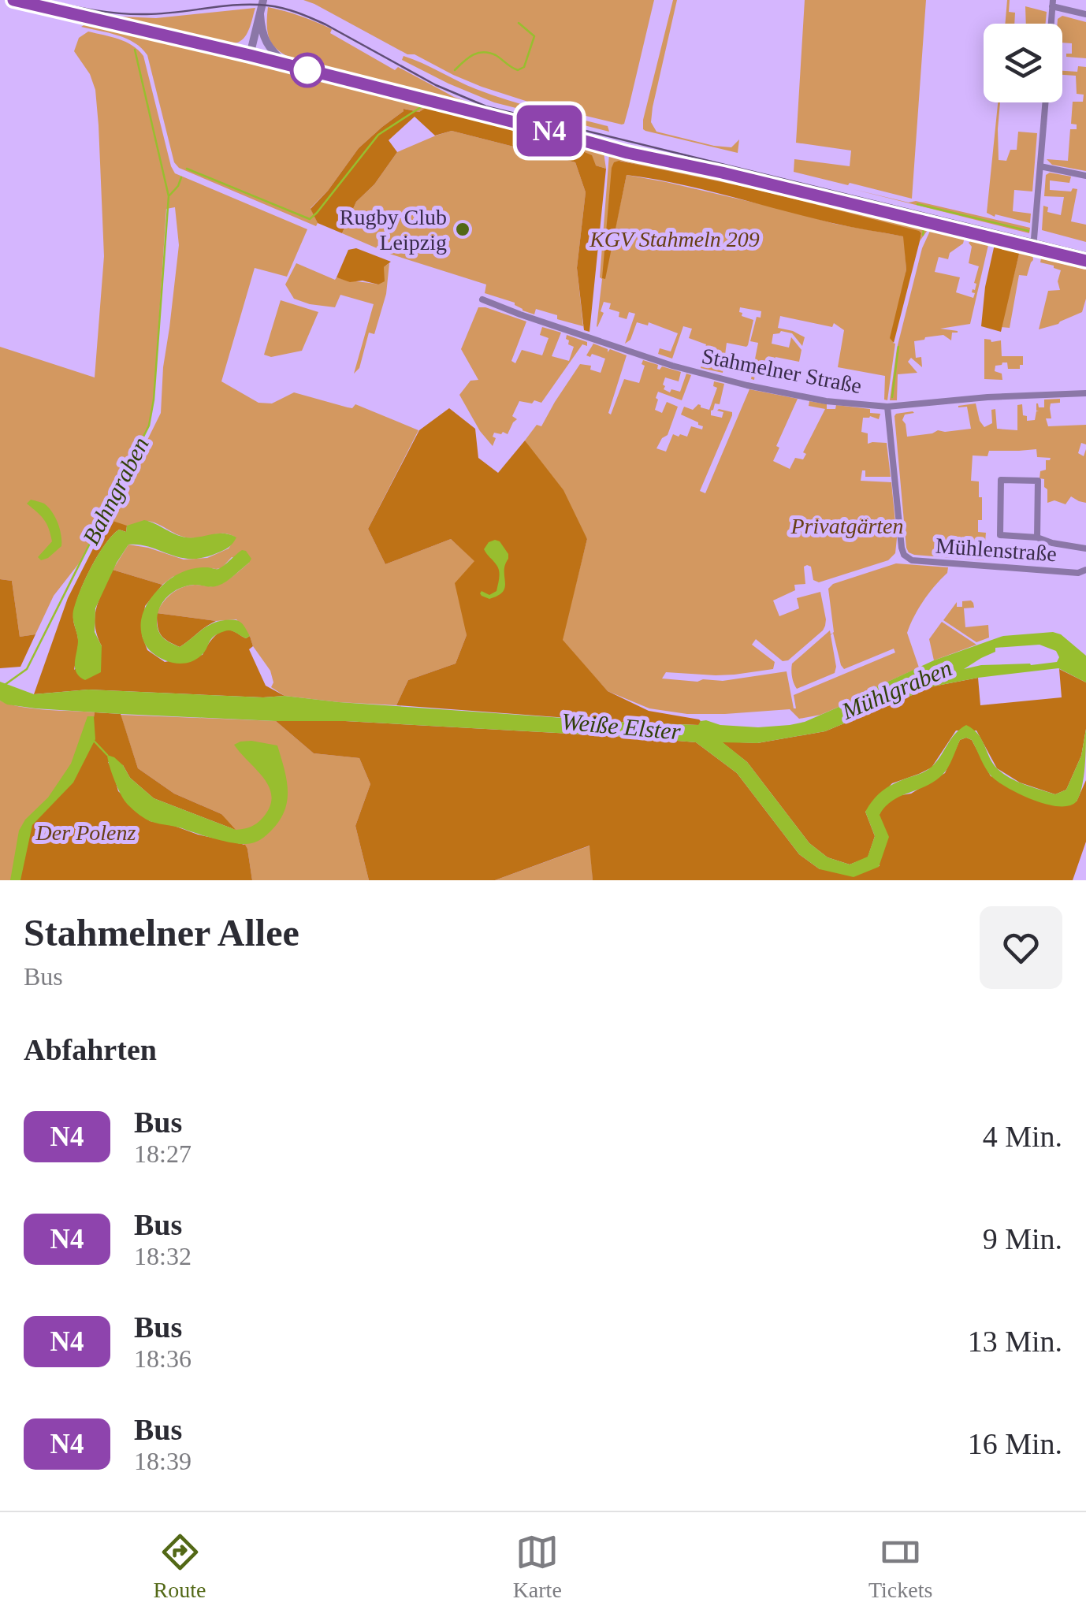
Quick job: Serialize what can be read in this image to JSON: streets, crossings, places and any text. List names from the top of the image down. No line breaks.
{"streets":{"street":["Stahmelner Straße","Mühlenstraße"]},"crossings":[["Stahmelner Straße","Mühlenstraße"]],"water":["Bahngraben","Mühlgraben","Weiße Elster"],"parks":["KGV Stahmeln 209","Privatgärten","Der Polenz"],"places":["Rugby Club Leipzig"],"lines":["bus line N4"],"page":{"on_map":"N4","heading":[["Stahmelner Allee","Bus"],"Abfahrten"],"list":[{"mark":"N4","name":"Bus","note":"18:27","value":"4 Min."},{"mark":"N4","name":"Bus","note":"18:32","value":"9 Min."},{"mark":"N4","name":"Bus","note":"18:36","value":"13 Min."},{"mark":"N4","name":"Bus","note":"18:39","value":"16 Min."}],"tabs":["Route","Karte","Tickets"]}}
